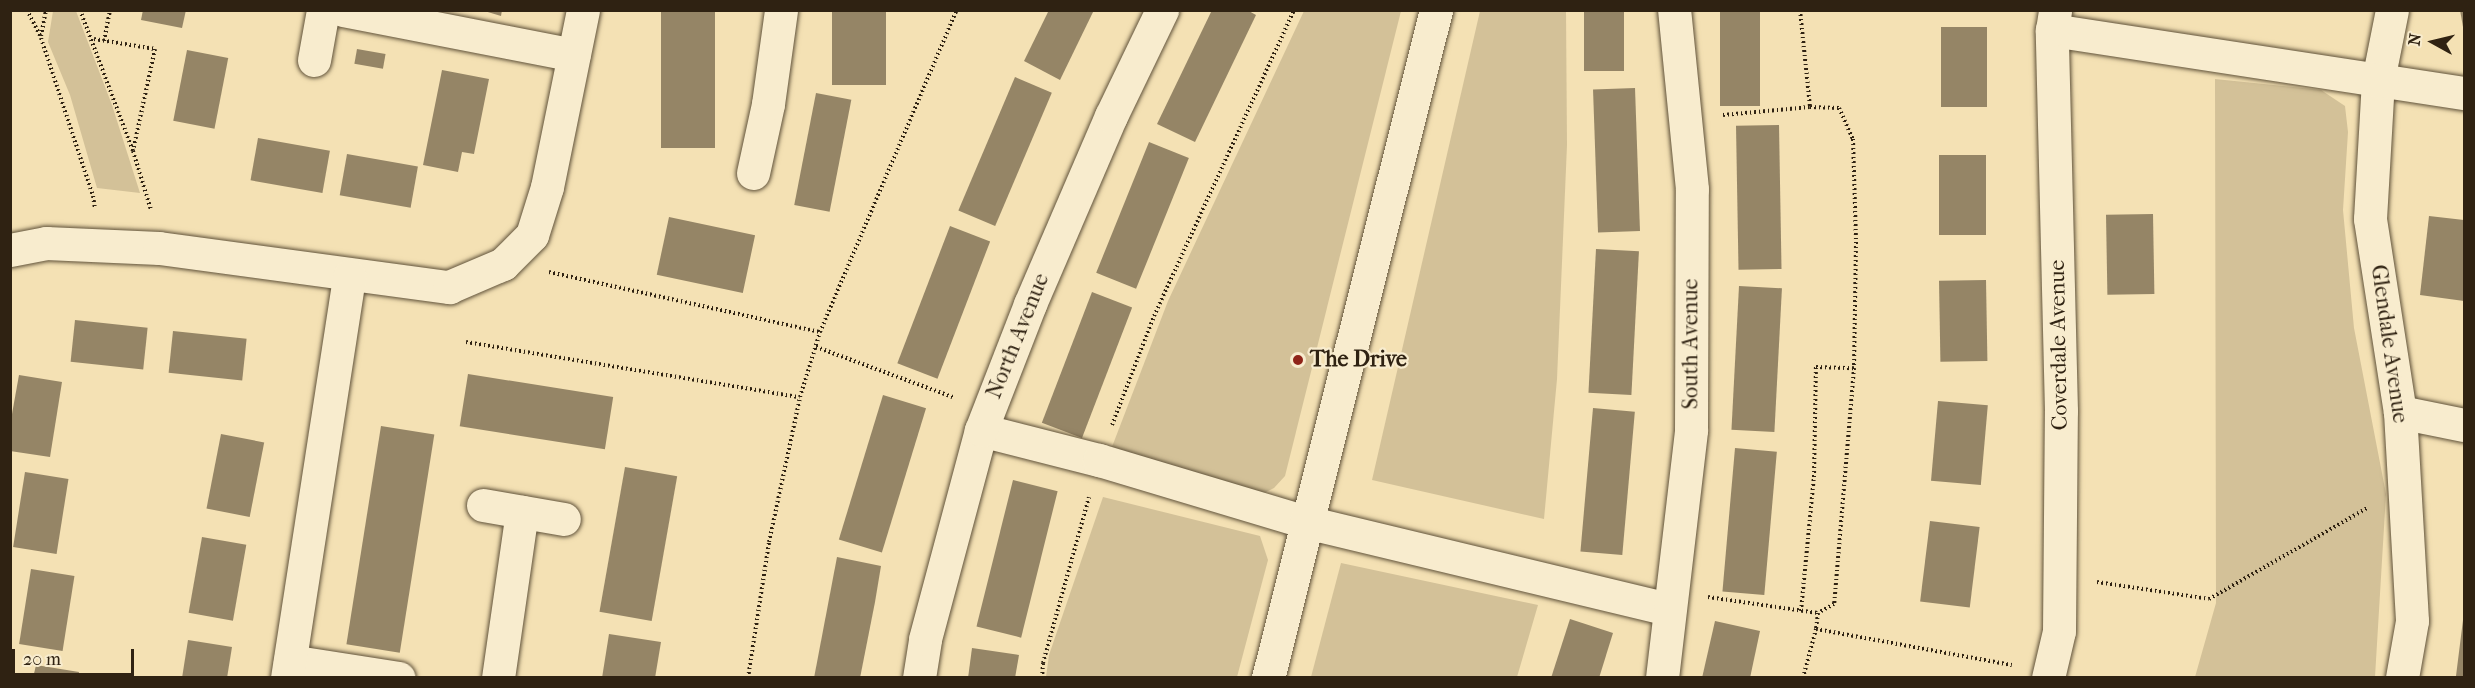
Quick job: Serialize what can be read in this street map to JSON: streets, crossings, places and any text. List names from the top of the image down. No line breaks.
{"streets":{"street":["North Avenue","South Avenue","Glendale Avenue","Coverdale Avenue"]},"places":["The Drive"],"scale_bar":"20 m","north":"left"}
